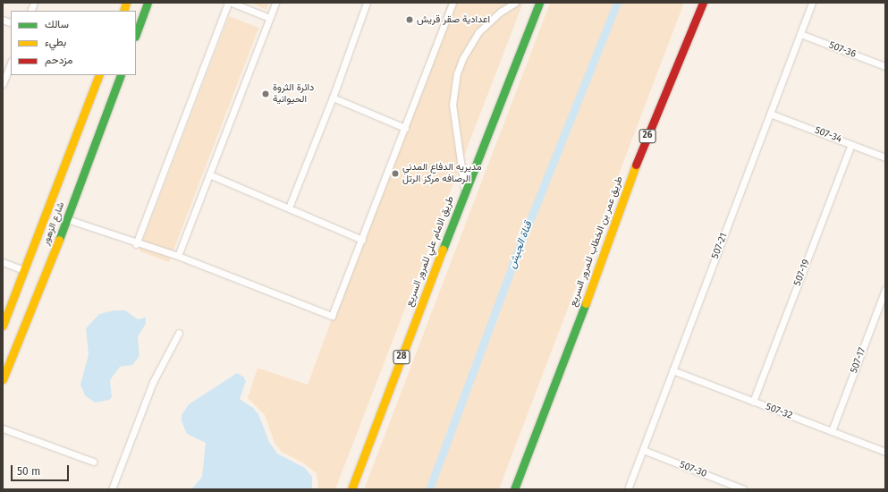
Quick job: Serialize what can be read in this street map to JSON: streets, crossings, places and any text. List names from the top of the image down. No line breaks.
{"streets":{"main road":["26","شارع الزهور","طريق عمر بن الخطاب للمرور السريع","طريق الامام علي للمرور السريع","28"],"street":["507-36","507-34","507-21","507-19","507-17","507-32","507-30"]},"crossings":[["507-36","507-21"],["507-34","507-21"],["507-34","507-19"],["507-21","507-32"],["507-21","507-30"],["507-19","507-32"],["507-17","507-32"]],"water":["قناة الجيش"],"places":["اعدادية صقر قريش","دائرة الثروة الحيوانية","مديريه الدفاع المدني الرصافه مركز الرتل"],"legend":["سالك","بطيء","مزدحم"],"scale_bar":"50 m"}
